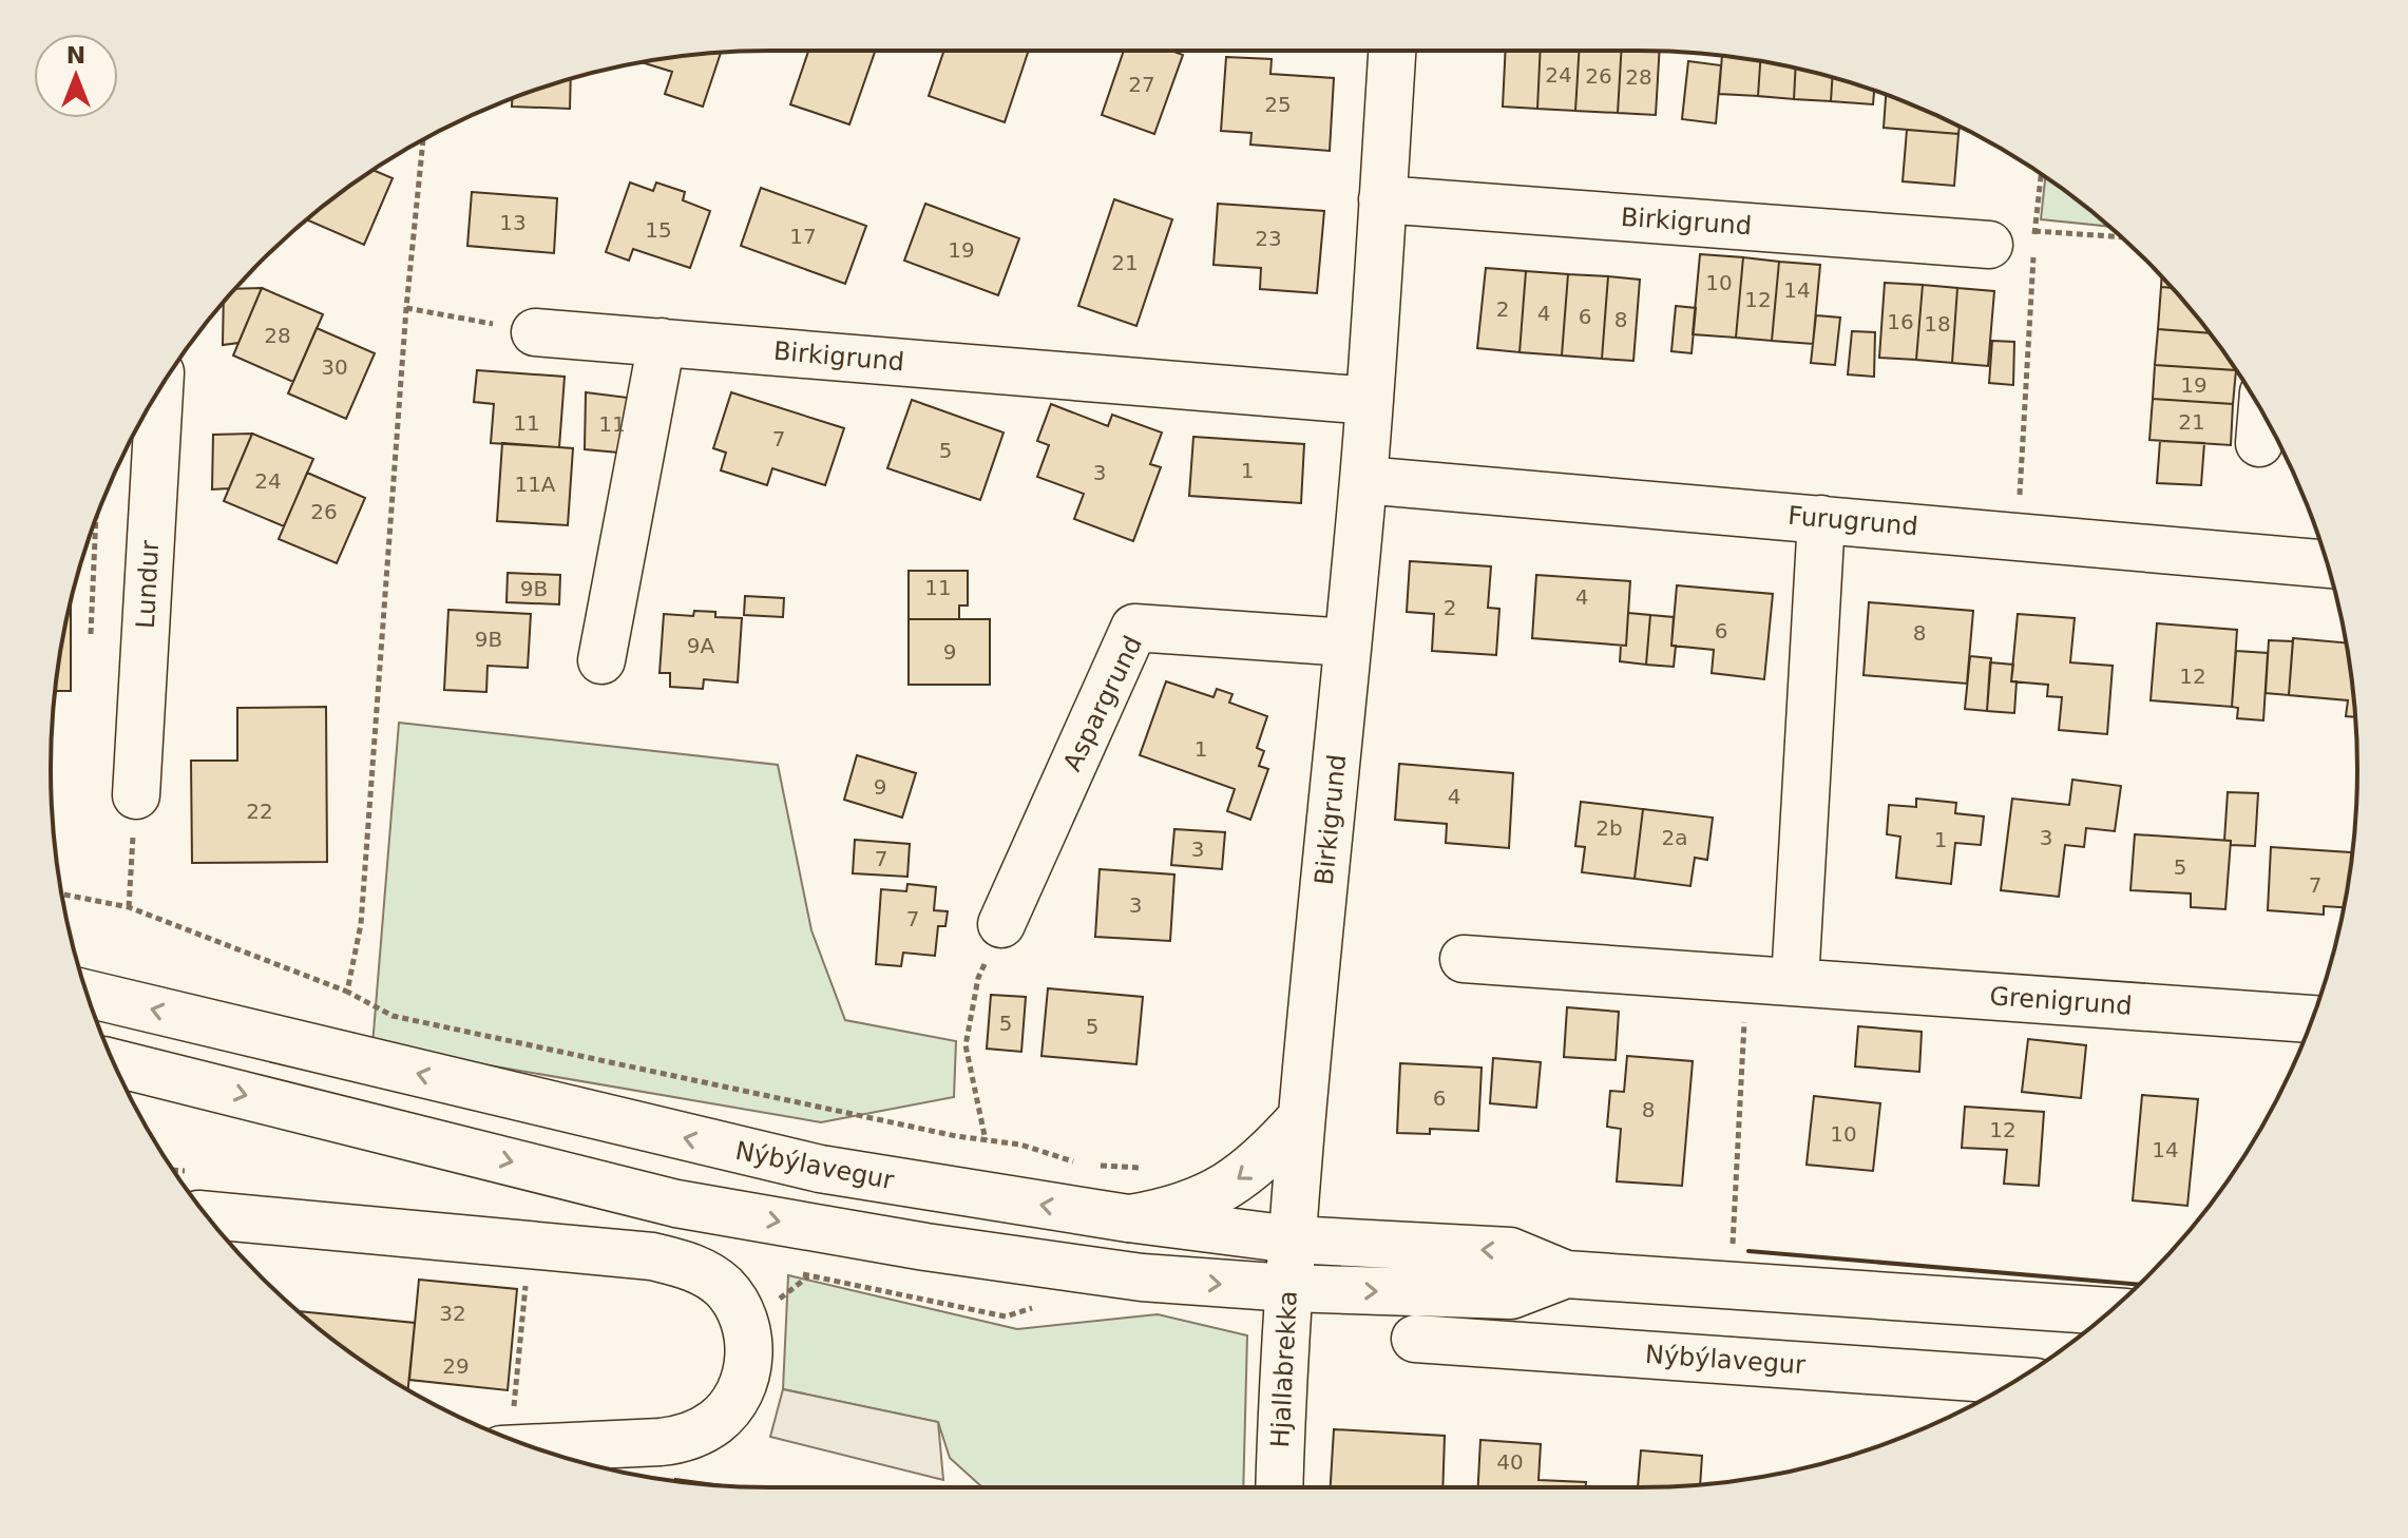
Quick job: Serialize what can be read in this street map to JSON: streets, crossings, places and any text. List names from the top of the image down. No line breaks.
{"streets":{"street":["Birkigrund","Furugrund","Lundur","Aspargrund","Grenigrund","Nýbýlavegur","Hjallabrekka"]},"crossings":[["Birkigrund","Furugrund"],["Birkigrund","Aspargrund"],["Birkigrund","Nýbýlavegur"],["Birkigrund","Hjallabrekka"],["Nýbýlavegur","Hjallabrekka"]],"house_numbers":["24","26","28","27","25","13","15","17","23","19","21","10","14","12","2","4","6","8","16","18","28","30","19","21","11","11","7","5","1","3","24","11A","26","11","9B","4","2","6","8","9B","9A","9","12","1","9","4","22","2b","2a","3","1","3","7","5","7","3","7","5","5","6","8","12","10","14","32","29","40"],"north":"top"}
